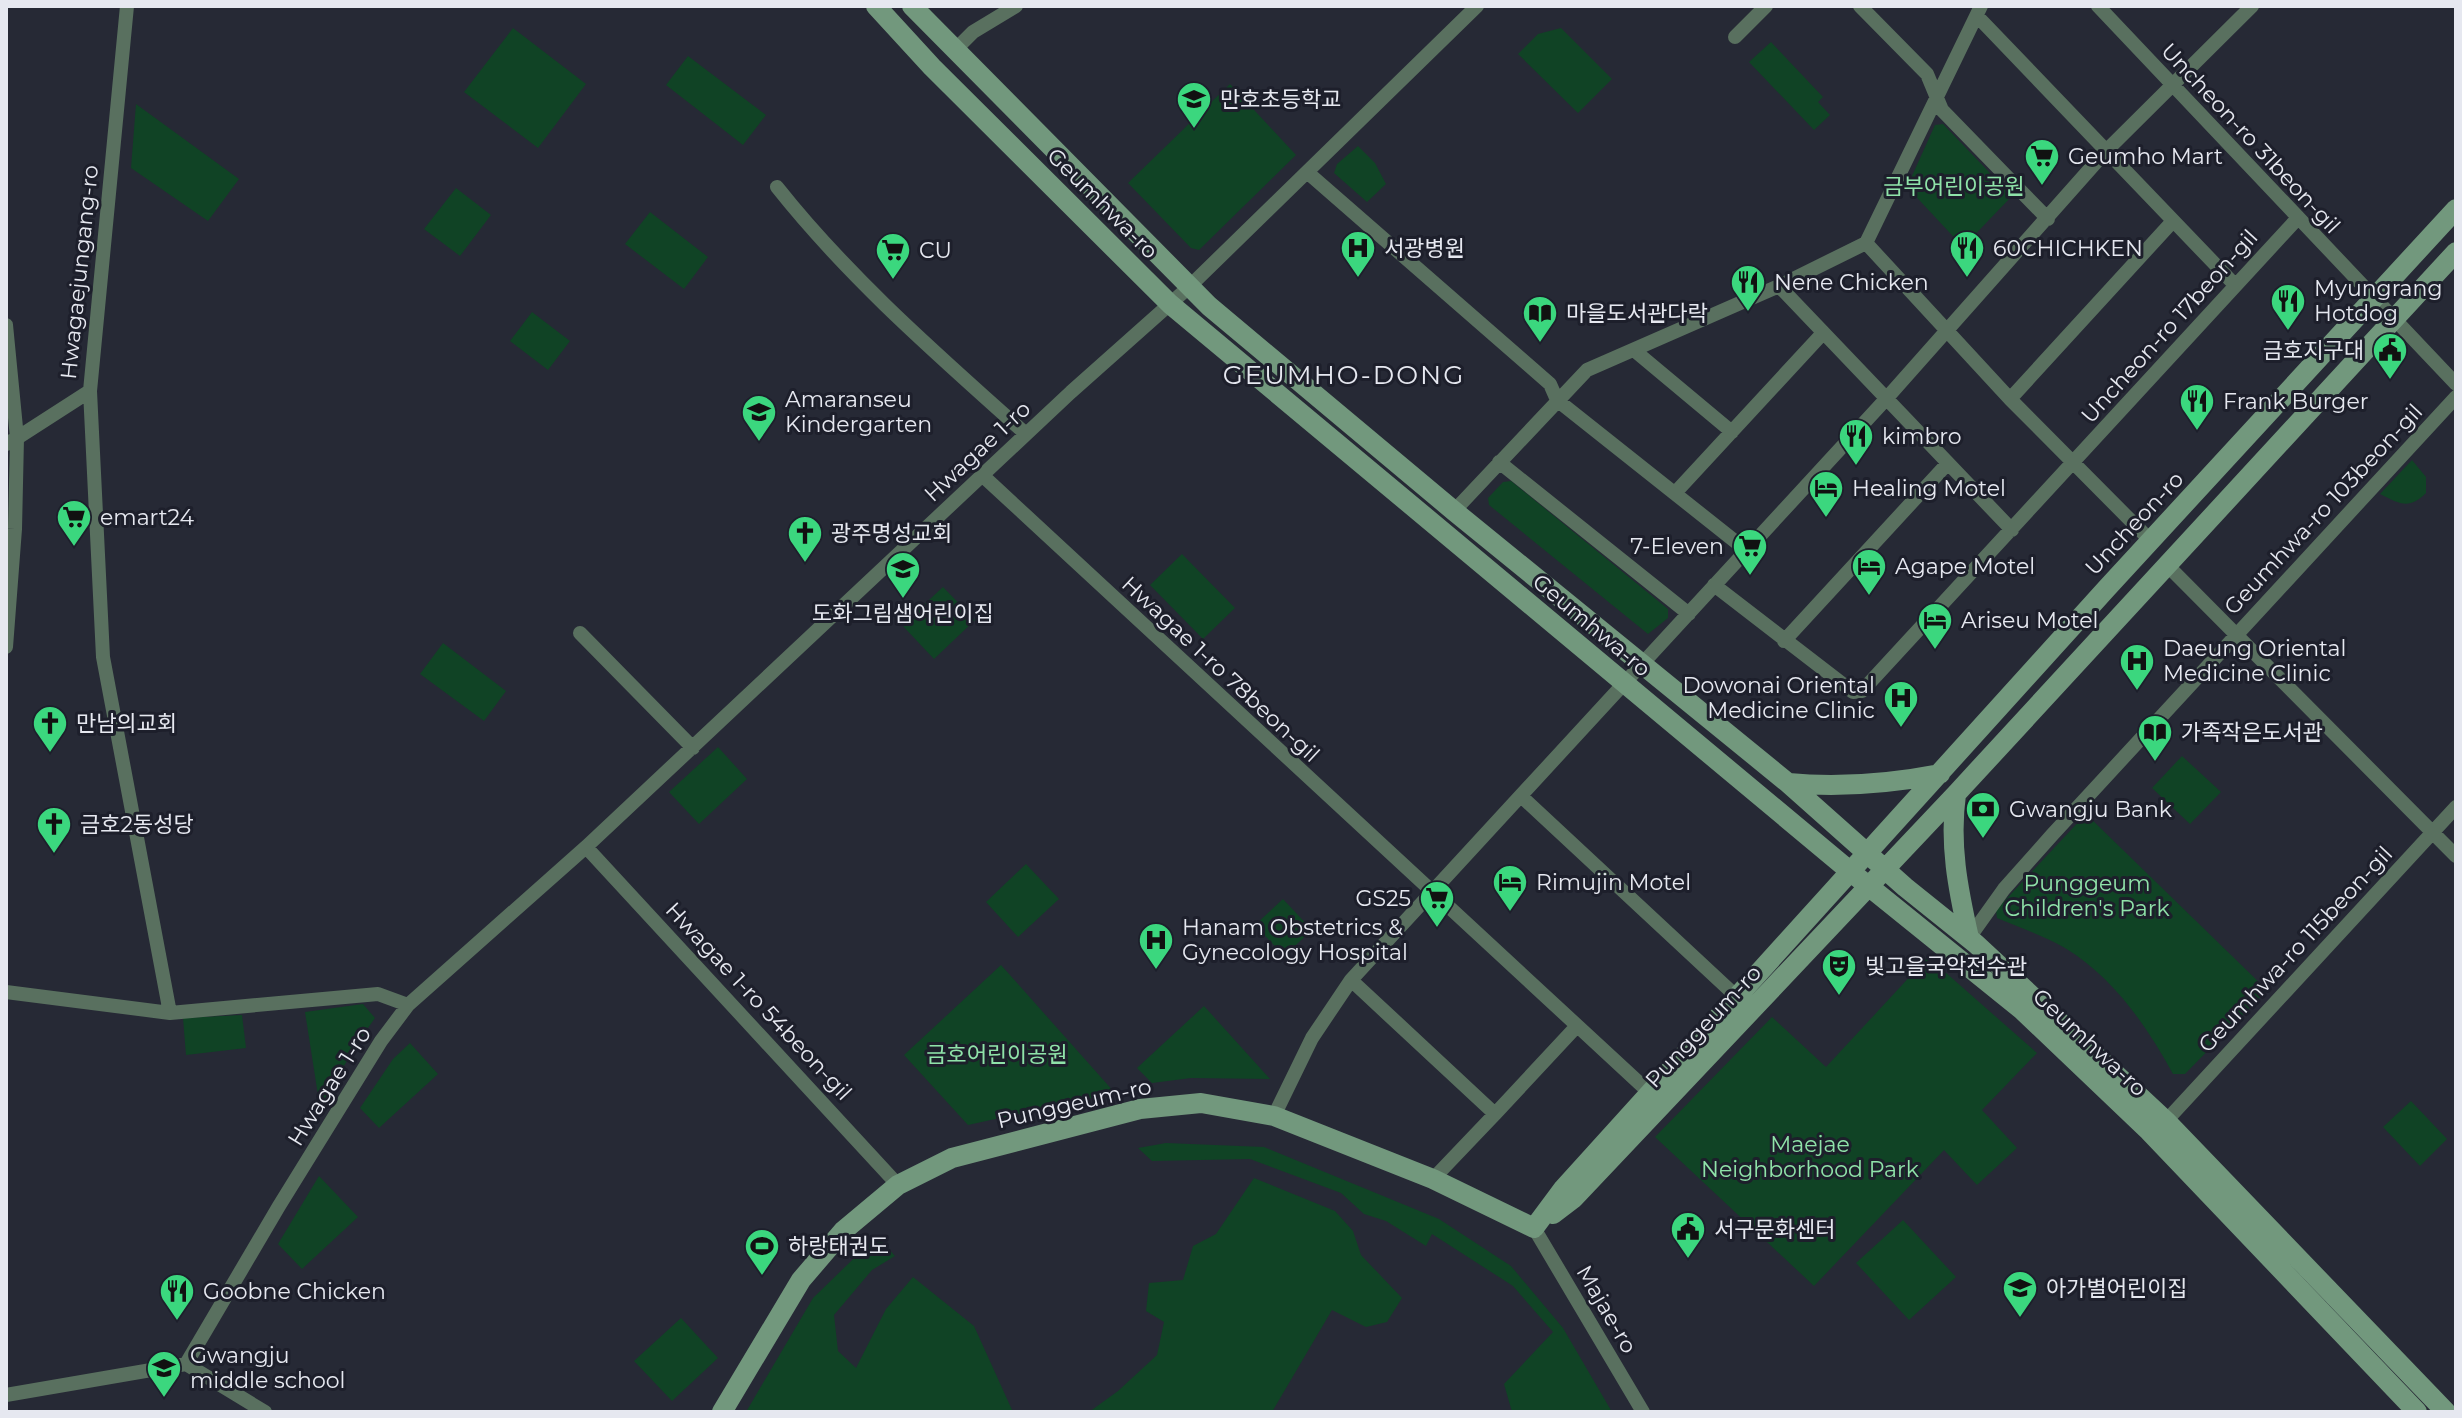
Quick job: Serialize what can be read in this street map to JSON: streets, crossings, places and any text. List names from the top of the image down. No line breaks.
{"streets":{"main road":["Geumhwa-ro","Uncheon-ro","Punggeum-ro"],"street":["Uncheon-ro 31beon-gil","Hwagaejungang-ro","Uncheon-ro 17beon-gil","Hwagae 1-ro","Geumhwa-ro 103beon-gil","Hwagae 1-ro 78beon-gil","Geumhwa-ro 115beon-gil","Hwagae 1-ro 54beon-gil","Majae-ro"]},"crossings":[["Uncheon-ro 31beon-gil","Uncheon-ro 17beon-gil"],["Uncheon-ro 31beon-gil","Uncheon-ro"],["Geumhwa-ro","Hwagae 1-ro"],["Geumhwa-ro","Geumhwa-ro 103beon-gil"],["Geumhwa-ro","Uncheon-ro"],["Geumhwa-ro","Geumhwa-ro 115beon-gil"],["Geumhwa-ro","Punggeum-ro"],["Hwagae 1-ro","Hwagae 1-ro 78beon-gil"],["Hwagae 1-ro","Hwagae 1-ro 54beon-gil"],["Uncheon-ro","Punggeum-ro"],["Hwagae 1-ro 78beon-gil","Punggeum-ro"],["Hwagae 1-ro 54beon-gil","Punggeum-ro"],["Punggeum-ro","Majae-ro"]],"districts":["GEUMHO-DONG"],"parks":["금부어린이공원","Punggeum Children's Park","금호어린이공원","Maejae Neighborhood Park"],"places":{"school or university":["만호초등학교","Amaranseu Kindergarten","도화그림샘어린이집","아가별어린이집","Gwangju middle school"],"supermarket":["Geumho Mart","CU","emart24","7-Eleven","GS25"],"hospital":["서광병원","Daeung Oriental Medicine Clinic","Dowonai Oriental Medicine Clinic","Hanam Obstetrics & Gynecology Hospital"],"restaurant":["60CHICHKEN","Nene Chicken","Myungrang Hotdog","Frank Burger","kimbro","Goobne Chicken"],"library":["마을도서관다락","가족작은도서관"],"public building":["금호지구대","서구문화센터"],"hotel":["Healing Motel","Agape Motel","Ariseu Motel","Rimujin Motel"],"church":["광주명성교회","만남의교회","금호2동성당"],"bank":["Gwangju Bank"],"theatre":["빛고을국악전수관"],"sports":["하랑태권도"]}}
